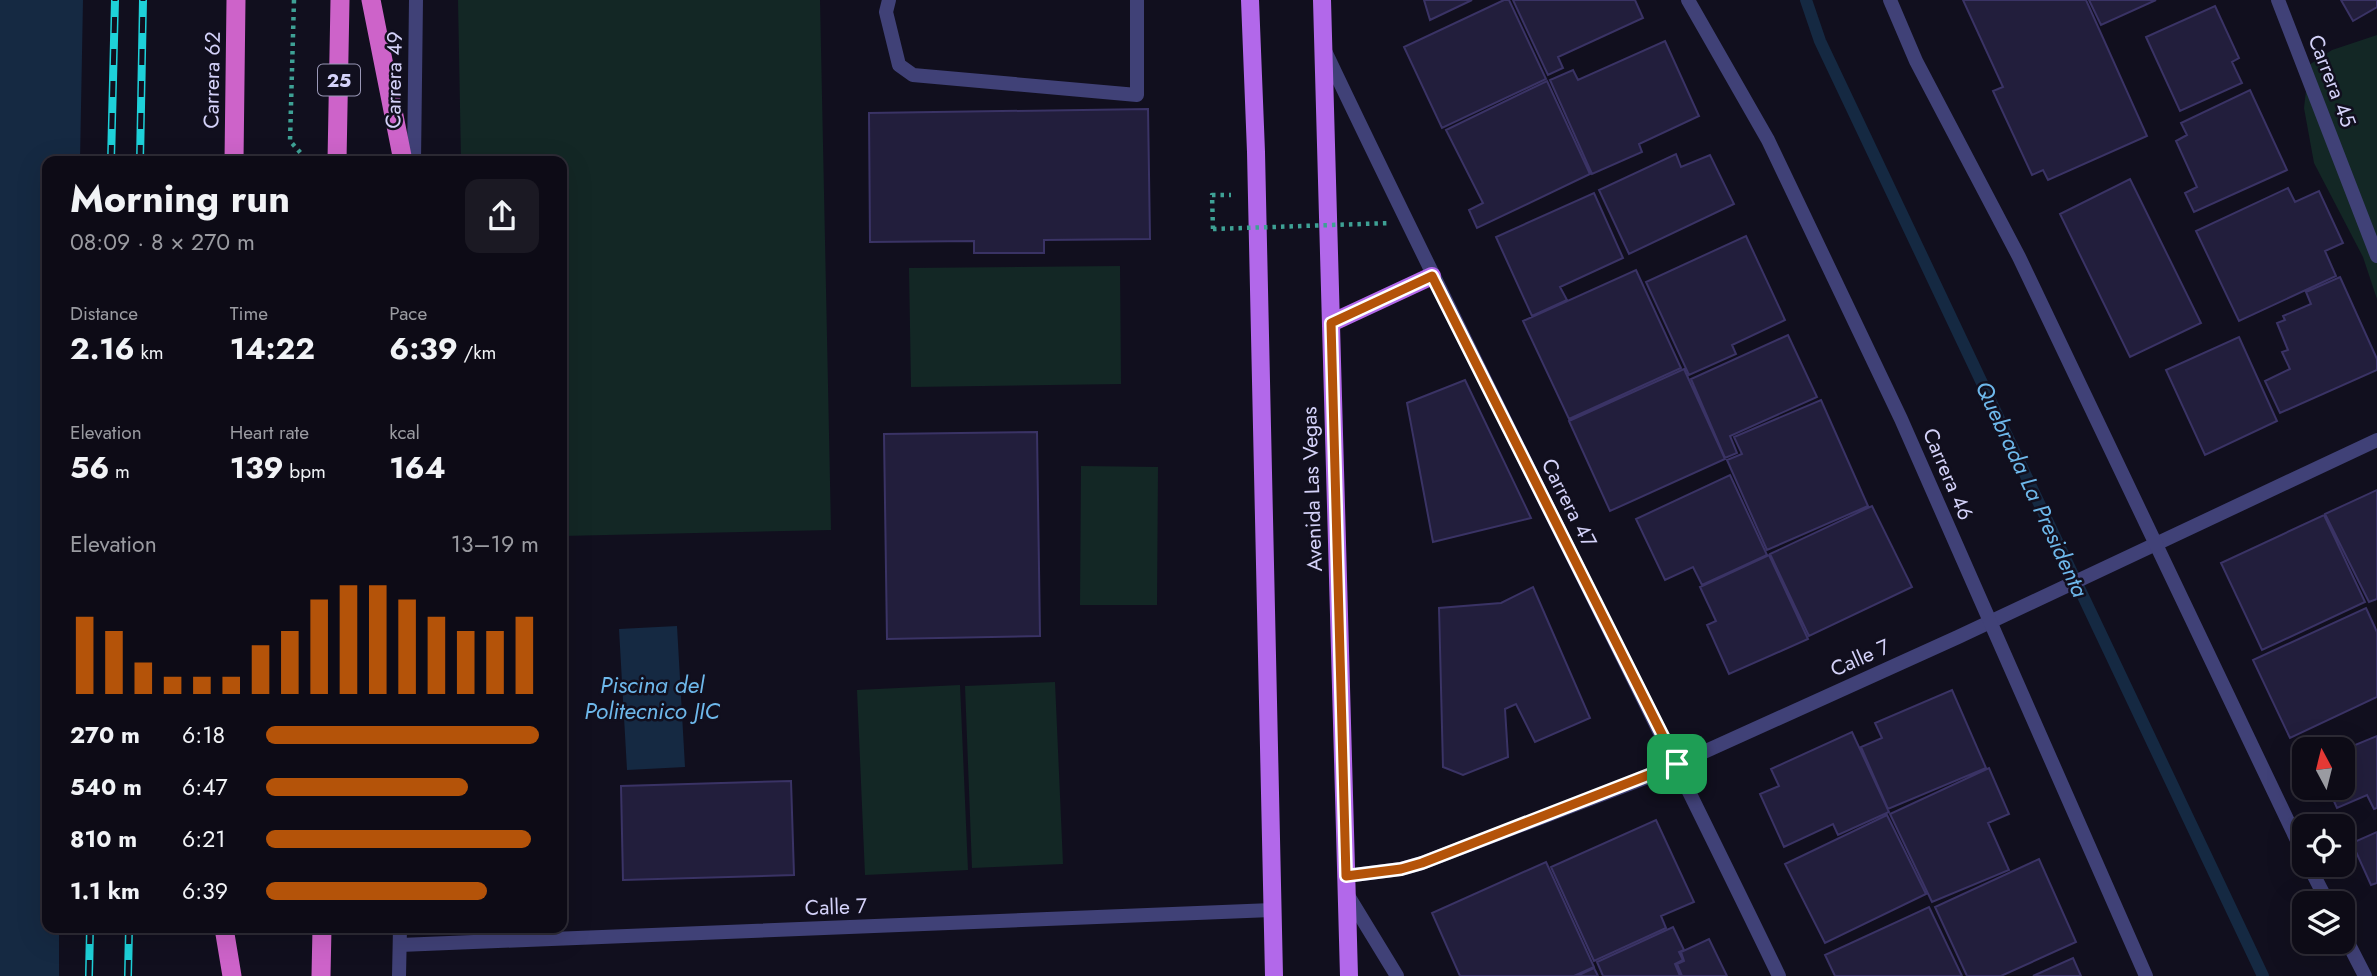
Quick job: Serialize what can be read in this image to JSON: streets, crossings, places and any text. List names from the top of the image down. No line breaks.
{"streets":{"highway":["Carrera 62","25"],"main road":["Avenida Las Vegas"],"street":["Carrera 49","Carrera 45","Carrera 46","Carrera 47","Calle 7"]},"crossings":[["Carrera 46","Calle 7"],["Avenida Las Vegas","Carrera 47"],["Avenida Las Vegas","Calle 7"],["Carrera 47","Calle 7"]],"water":["Quebrada La Presidenta","Piscina del Politecnico JIC"],"north":"top","page":{"heading":["Morning run","08:09 · 8 × 270 m"],"stats":[["Distance","2.16 km"],["Time","14:22"],["Pace","6:39 /km"],["Elevation","56 m"],["Heart rate","139 bpm"],["kcal","164"]],"chart":["Elevation","13–19 m"],"list":[{"name":"270 m","note":"6:18"},{"name":"540 m","note":"6:47"},{"name":"810 m","note":"6:21"},{"name":"1.1 km","note":"6:39"}]}}
